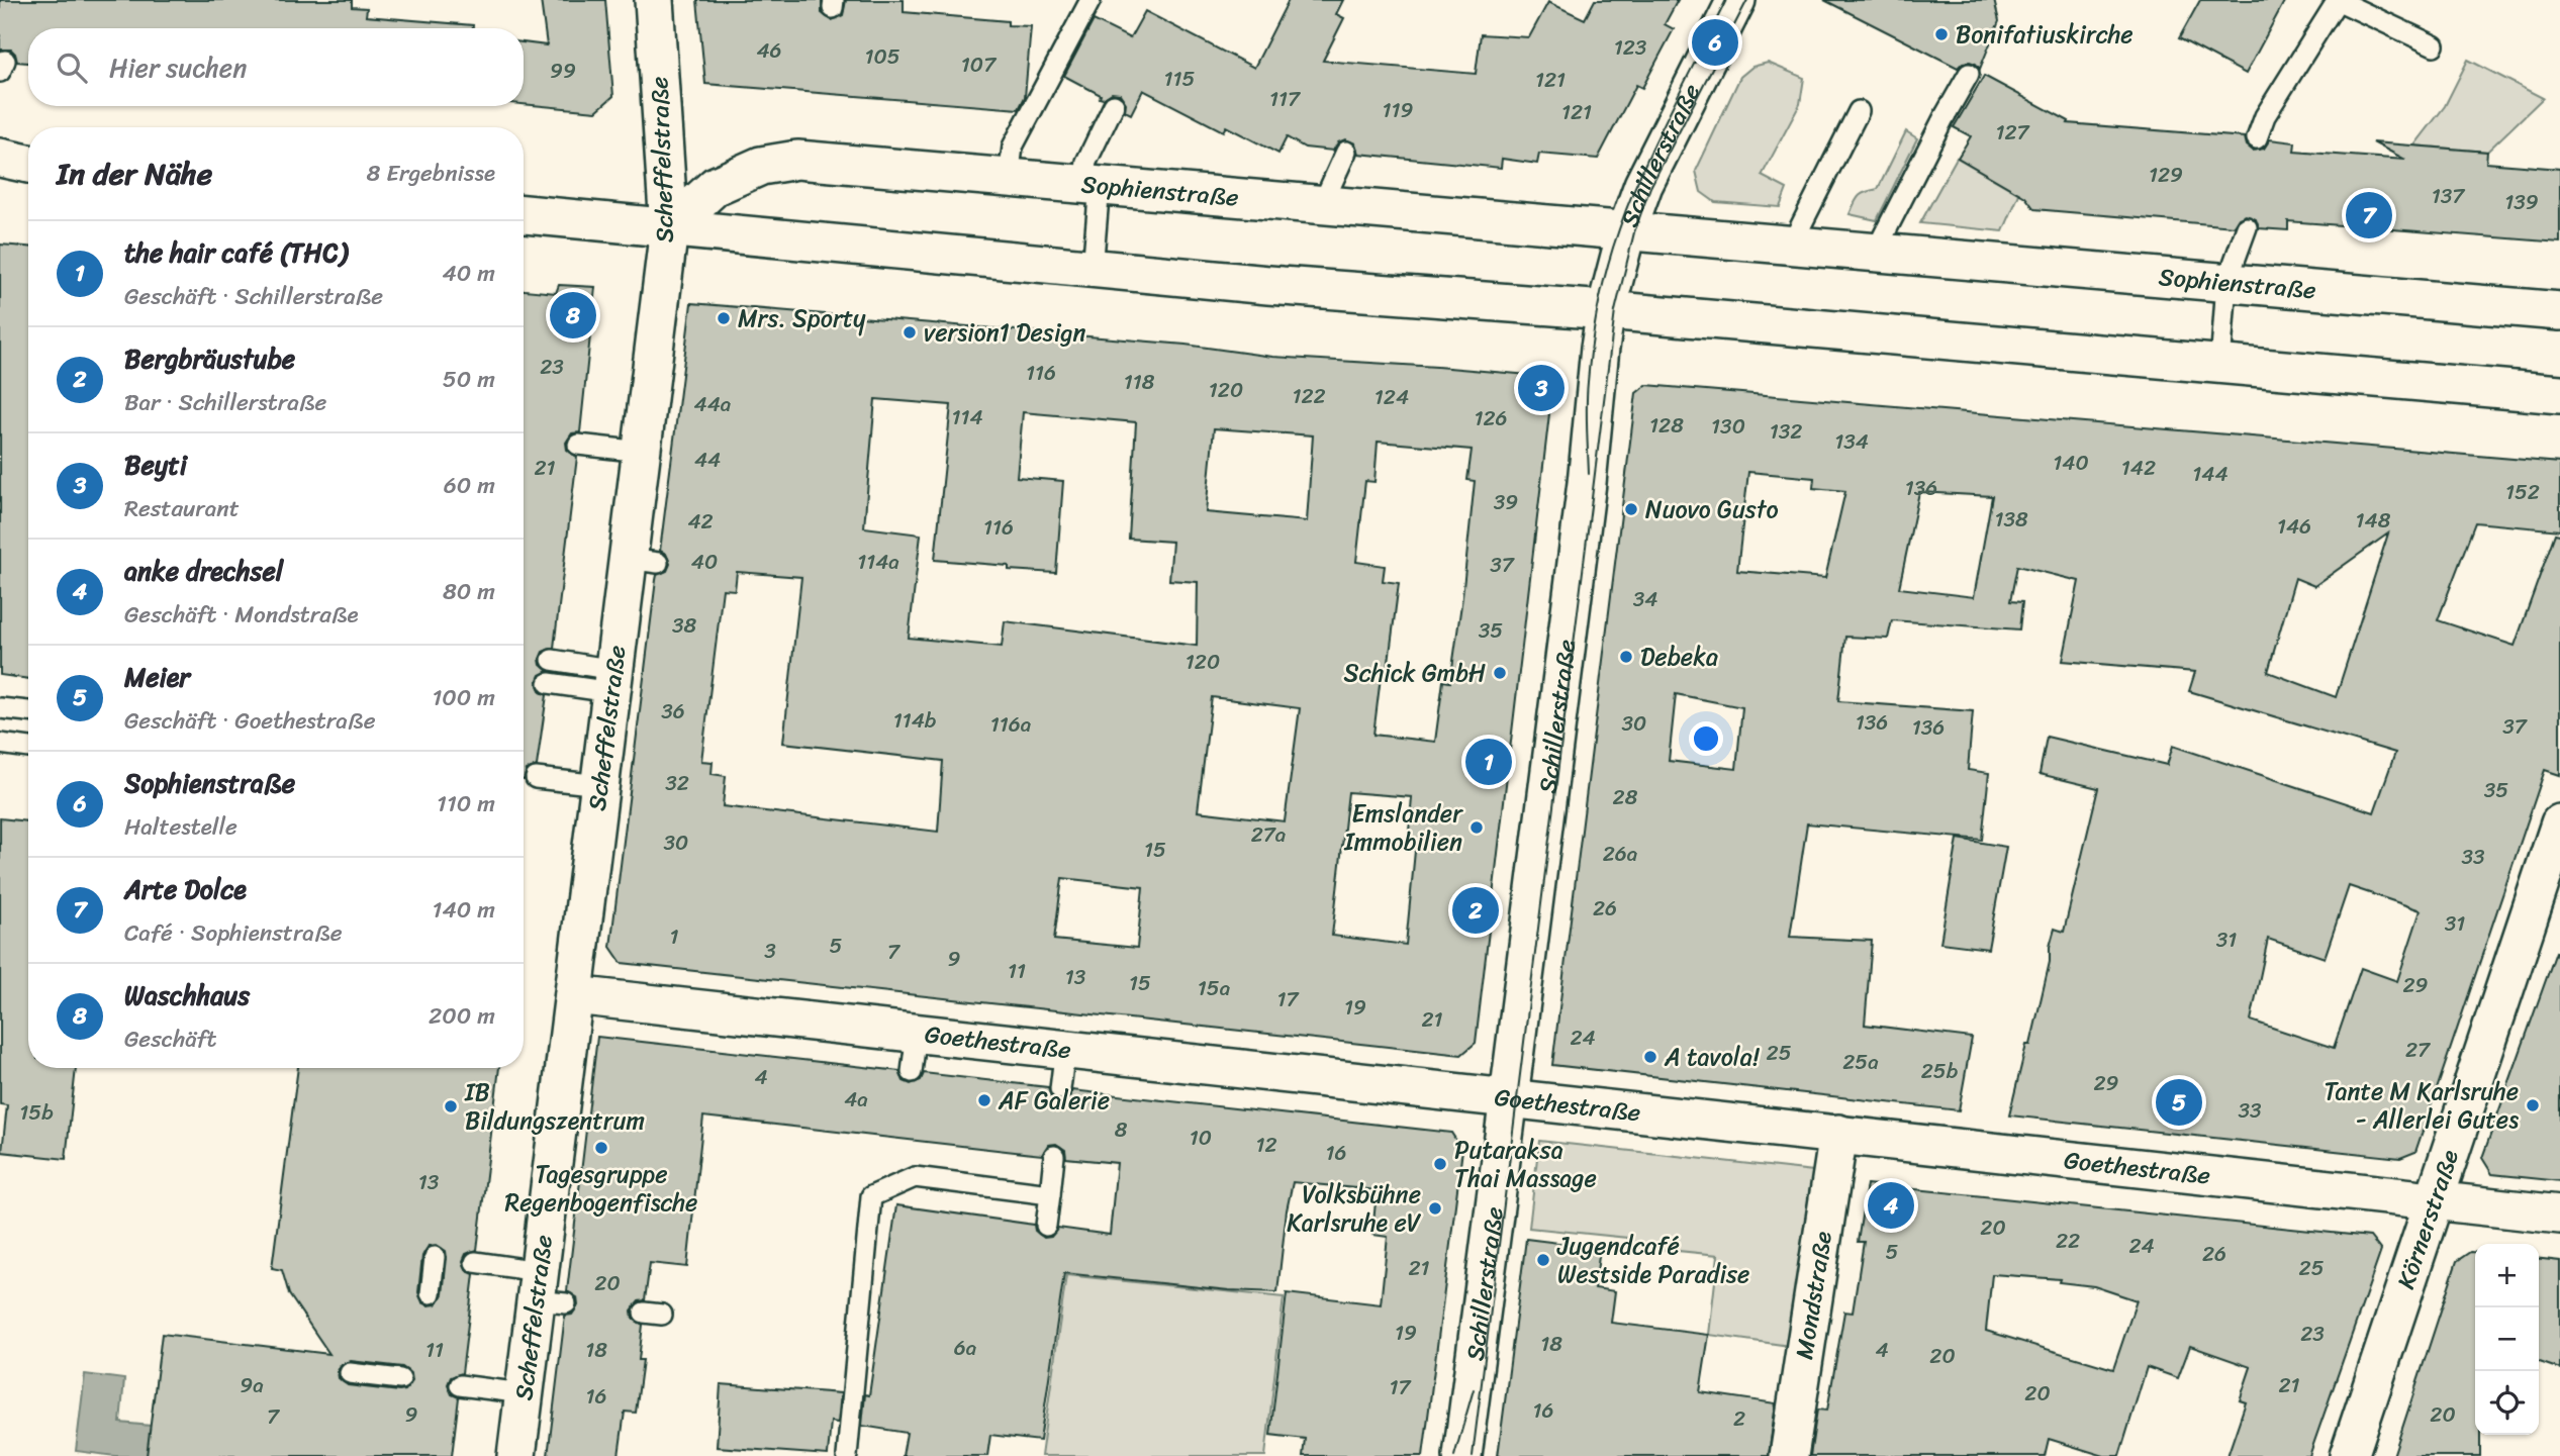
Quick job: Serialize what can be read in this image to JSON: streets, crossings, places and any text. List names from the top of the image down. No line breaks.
{"streets":{"street":["Schillerstraße","Scheffelstraße","Sophienstraße","Goethestraße","Körnerstraße","Mondstraße"]},"crossings":[["Schillerstraße","Sophienstraße"],["Schillerstraße","Goethestraße"],["Scheffelstraße","Sophienstraße"],["Scheffelstraße","Goethestraße"],["Goethestraße","Körnerstraße"],["Goethestraße","Mondstraße"]],"places":["Bonifatiuskirche","Mrs. Sporty","version1 Design","Nuovo Gusto","Debeka","Schick GmbH","Emslander Immobilien","A tavola!","AF Galerie","Tante M Karlsruhe - Allerlei Gutes","IB Bildungszentrum","Tagesgruppe Regenbogenfische","Putaraksa Thai Massage","Volksbühne Karlsruhe eV","Jugendcafé Westside Paradise"],"house_numbers":["123","46","105","107","99","115","121","117","119","121","127","129","137","139","23","116","118","120","122","124","44a","114","126","128","130","132","134","44","140","21","142","144","136","152","39","138","148","42","146","116","40","114a","37","34","38","35","120","36","114b","136","30","116a","37","136","32","35","28","27a","30","15","26a","33","26","31","1","31","5","3","7","9","11","13","15","29","15a","17","19","21","24","27","25","25a","25b","4","29","4a","33","15b","8","10","12","16","13","20","22","24","5","26","21","25","20","19","23","18","6a","11","18","4","20","9a","21","17","20","16","16","9","20","7","2"],"page":{"pins":["6","7","8","3","1","2","5","4"],"search":"Hier suchen","heading":["In der Nähe","8 Ergebnisse"],"list":[{"mark":"1","name":"the hair café (THC)","note":"Geschäft · Schillerstraße","value":"40 m"},{"mark":"2","name":"Bergbräustube","note":"Bar · Schillerstraße","value":"50 m"},{"mark":"3","name":"Beyti","note":"Restaurant","value":"60 m"},{"mark":"4","name":"anke drechsel","note":"Geschäft · Mondstraße","value":"80 m"},{"mark":"5","name":"Meier","note":"Geschäft · Goethestraße","value":"100 m"},{"mark":"6","name":"Sophienstraße","note":"Haltestelle","value":"110 m"},{"mark":"7","name":"Arte Dolce","note":"Café · Sophienstraße","value":"140 m"},{"mark":"8","name":"Waschhaus","note":"Geschäft","value":"200 m"}],"map_buttons":["+","−"]}}
